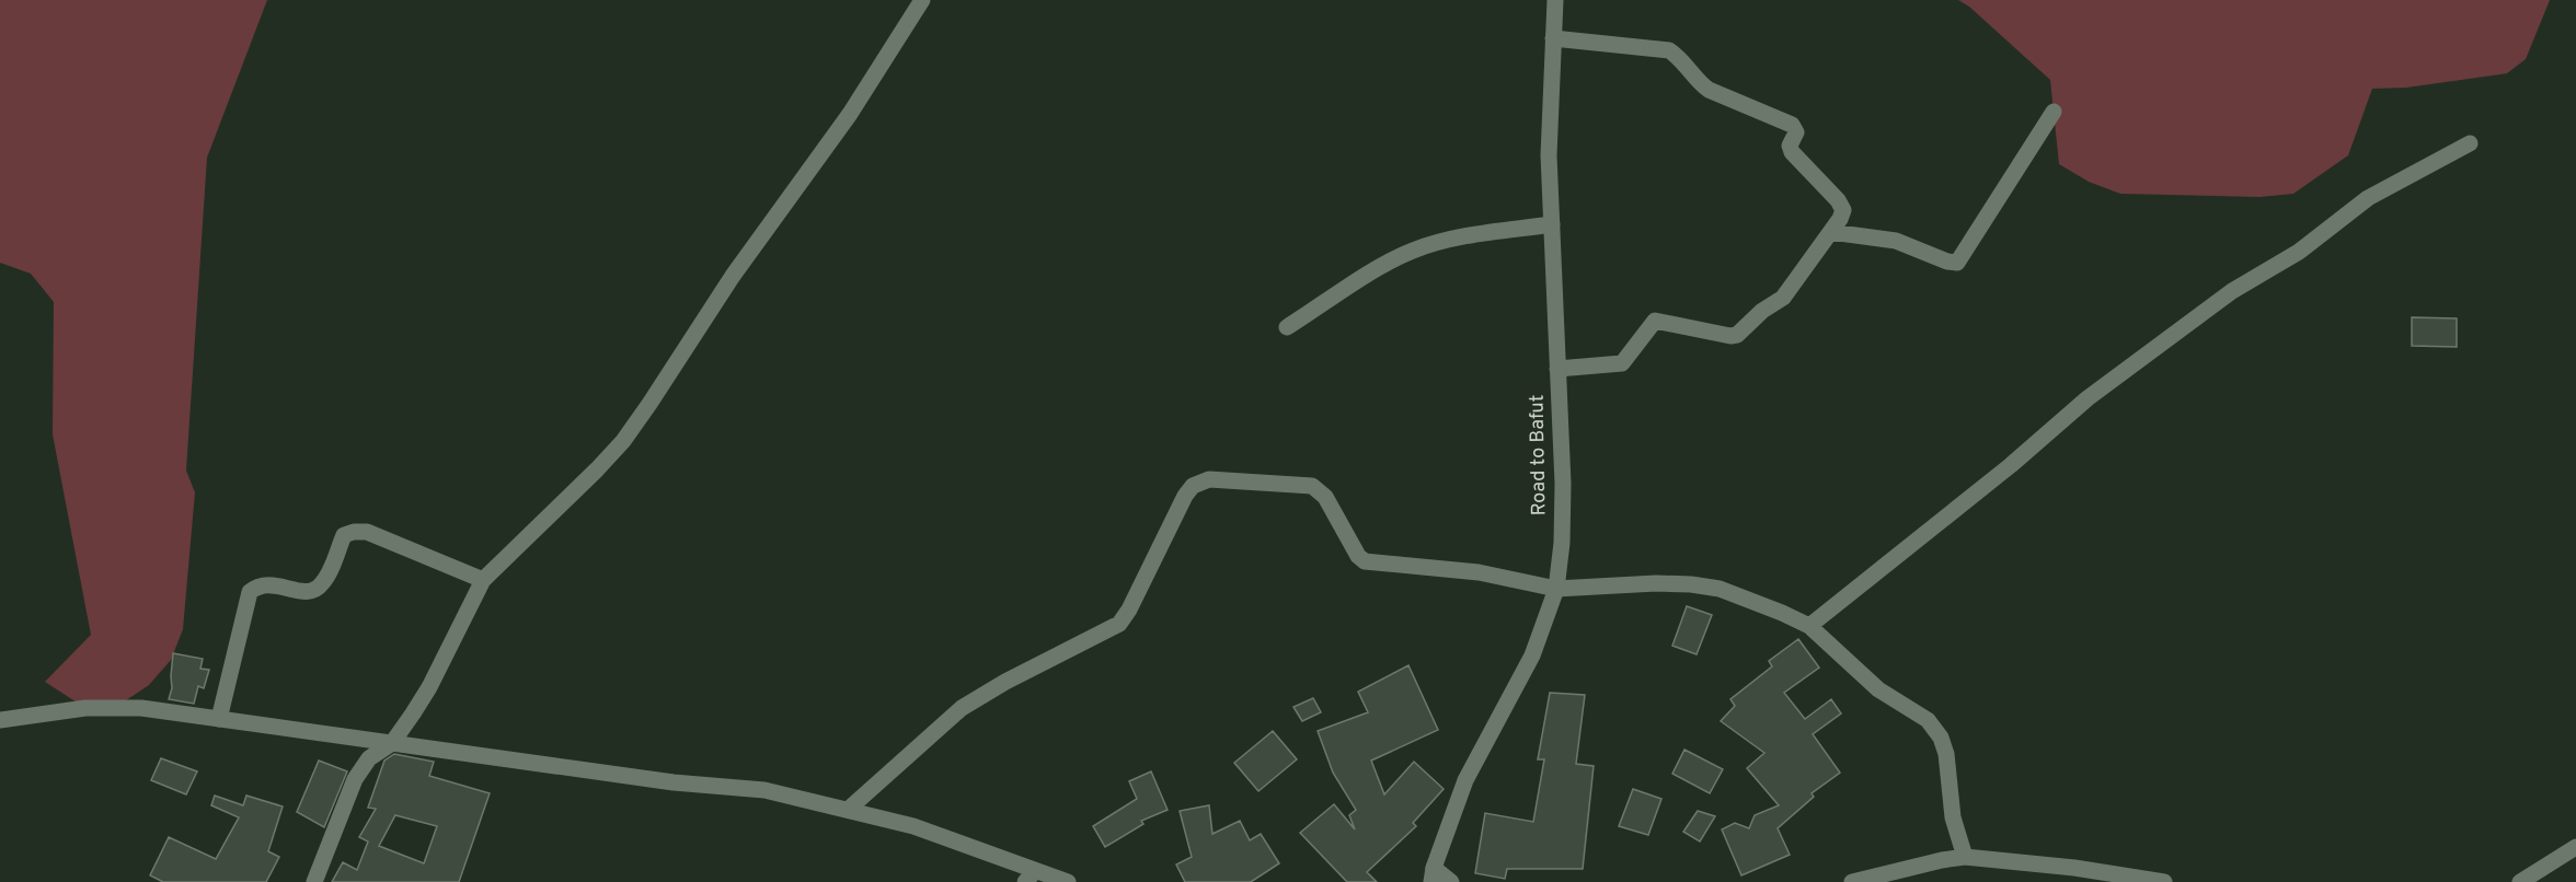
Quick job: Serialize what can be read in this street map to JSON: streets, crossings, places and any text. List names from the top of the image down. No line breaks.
{"streets":{"street":["Road to Bafut"]}}
